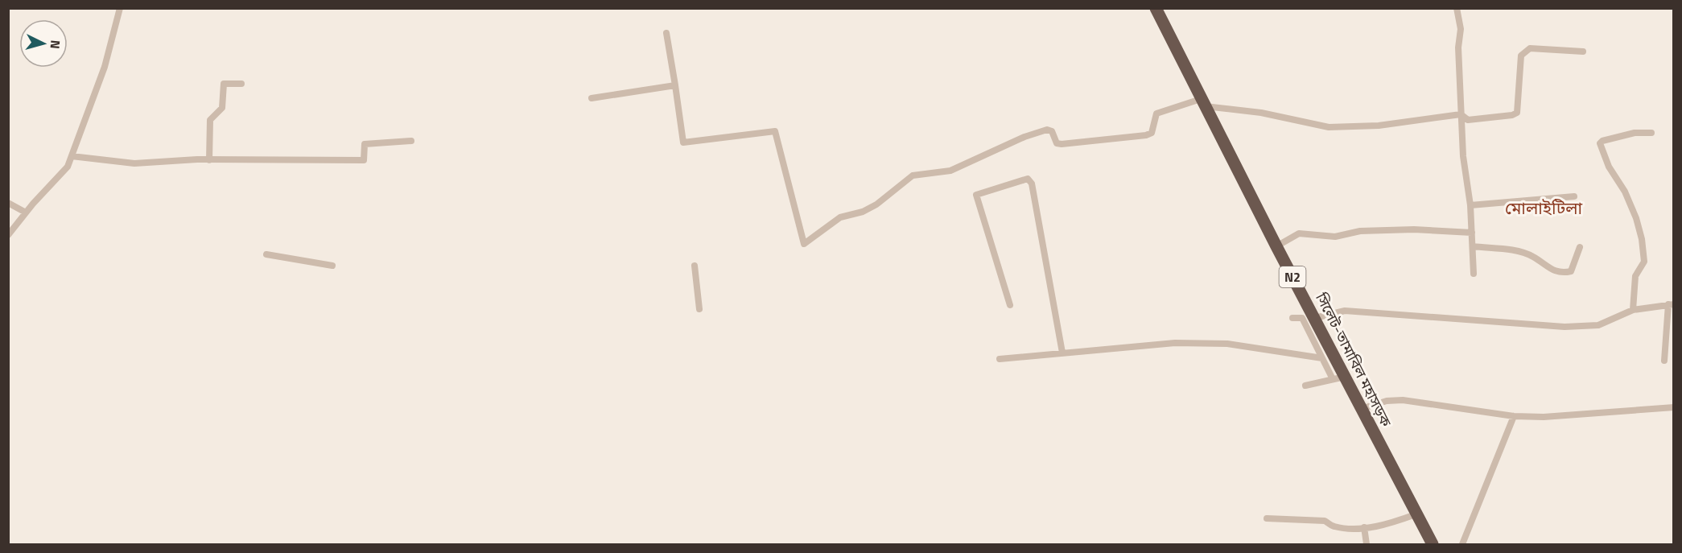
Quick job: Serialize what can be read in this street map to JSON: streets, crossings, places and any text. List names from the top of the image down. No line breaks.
{"streets":{"highway":["N2","সিলেট-তামাবিল মহাসড়ক"]},"districts":["মোলাইটিলা"],"north":"right"}
